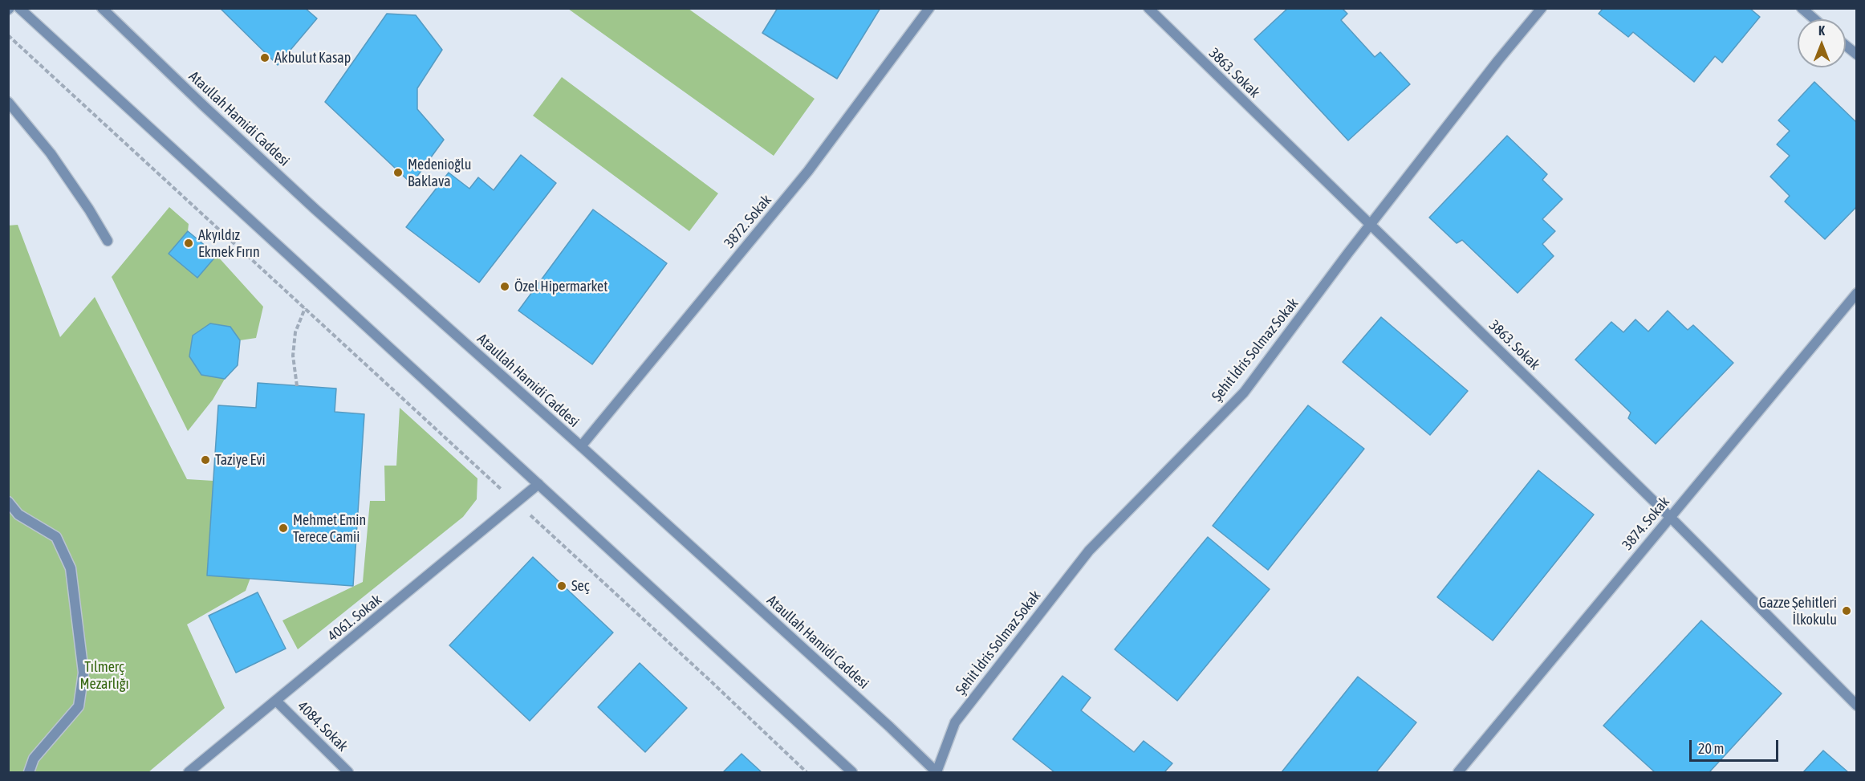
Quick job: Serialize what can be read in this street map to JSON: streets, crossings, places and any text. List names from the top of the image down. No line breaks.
{"streets":{"street":["3863. Sokak","Ataullah Hamidi Caddesi","3872. Sokak","Şehit İdris Solmaz Sokak","3874. Sokak","4061. Sokak","4084. Sokak"]},"crossings":[["3863. Sokak","Şehit İdris Solmaz Sokak"],["3863. Sokak","3874. Sokak"],["Ataullah Hamidi Caddesi","3872. Sokak"],["Ataullah Hamidi Caddesi","Şehit İdris Solmaz Sokak"],["4061. Sokak","4084. Sokak"]],"parks":["Tılmerç Mezarlığı"],"places":["Akbulut Kasap","Medenioğlu Baklava","Akyıldız Ekmek Fırın","Özel Hipermarket","Taziye Evi","Mehmet Emin Terece Camii","Seç","Gazze Şehitleri İlkokulu"],"scale_bar":"20 m","north":"top"}
